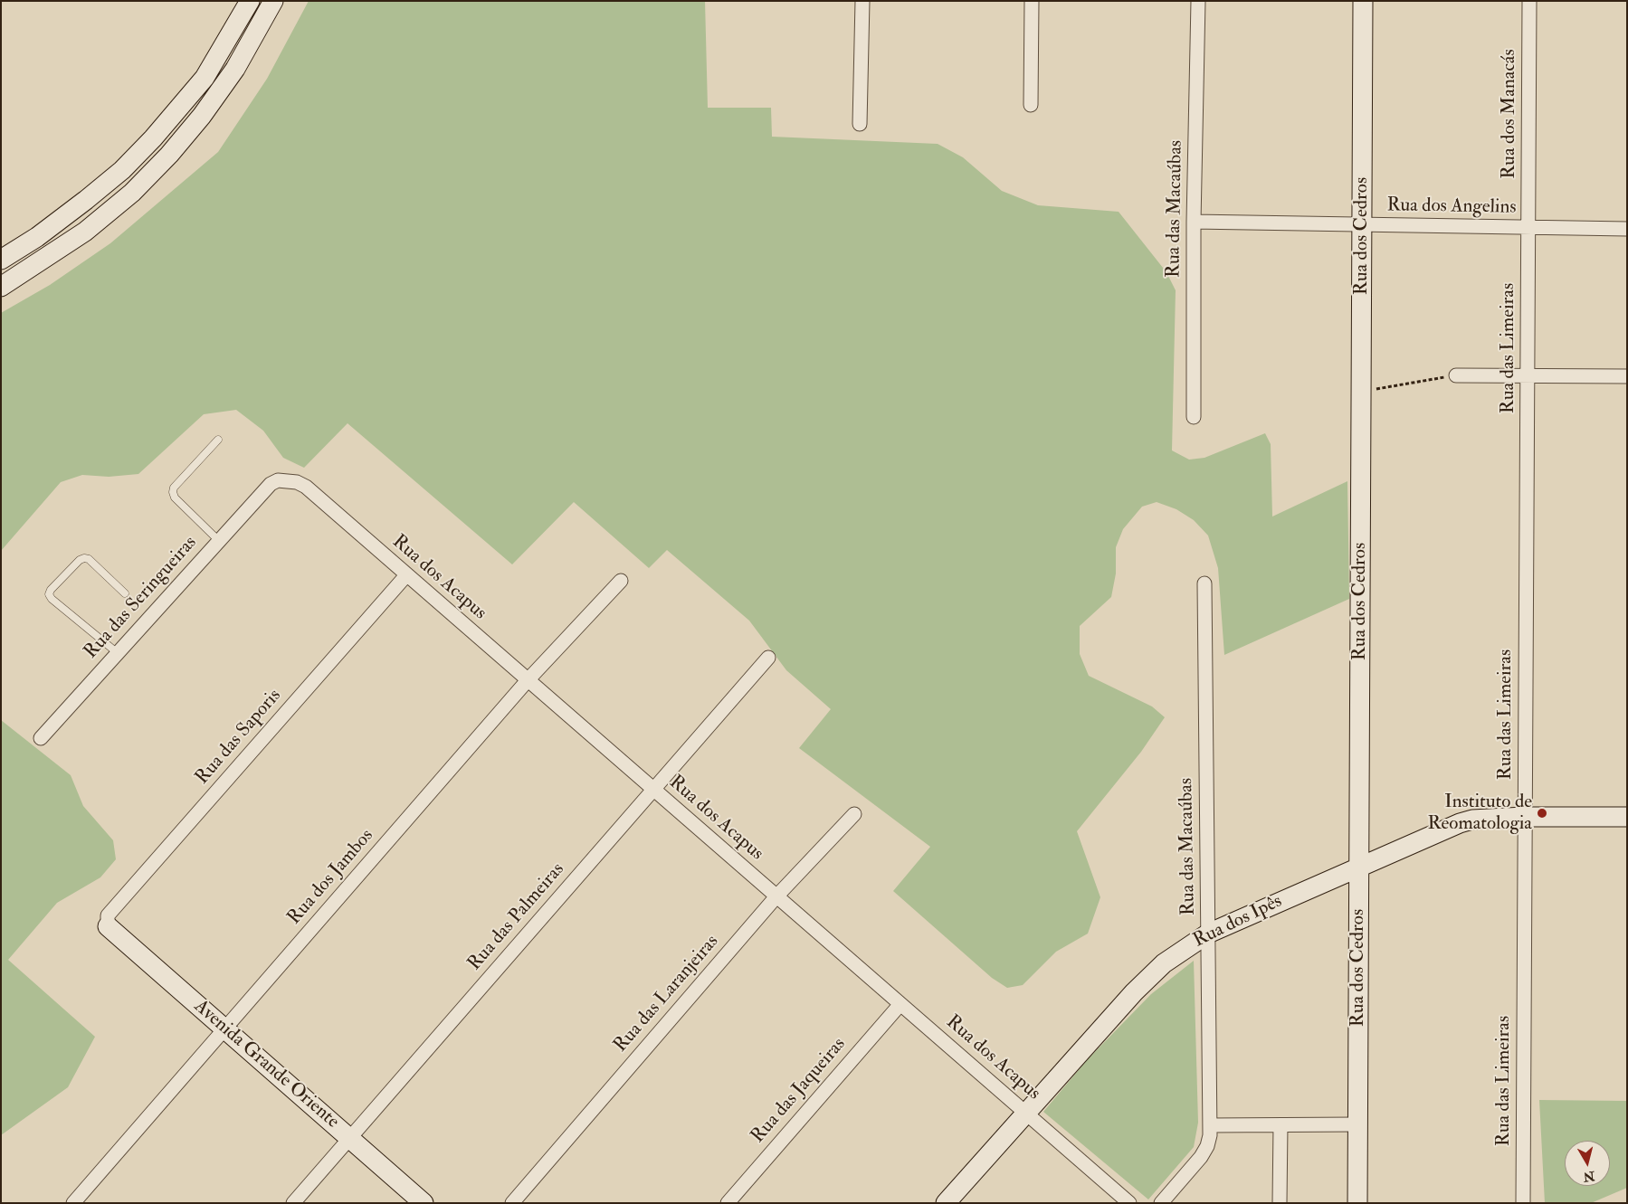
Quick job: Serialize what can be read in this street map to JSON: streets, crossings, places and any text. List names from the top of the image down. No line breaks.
{"streets":{"street":["Rua dos Manacás","Rua dos Angelins","Rua das Macaúbas","Rua dos Cedros","Rua das Limeiras","Rua dos Acapus","Rua das Seringueiras","Rua das Saporis","Rua dos Jambos","Rua das Palmeiras","Rua dos Ipês","Rua das Laranjeiras","Avenida Grande Oriente","Rua das Jaqueiras"]},"crossings":[["Rua dos Manacás","Rua dos Angelins"],["Rua dos Manacás","Rua das Limeiras"],["Rua dos Angelins","Rua das Macaúbas"],["Rua dos Angelins","Rua dos Cedros"],["Rua dos Angelins","Rua das Limeiras"],["Rua das Macaúbas","Rua dos Ipês"],["Rua dos Cedros","Rua dos Ipês"],["Rua das Limeiras","Rua dos Ipês"],["Rua dos Acapus","Rua das Seringueiras"],["Rua dos Acapus","Rua das Saporis"],["Rua dos Acapus","Rua dos Jambos"],["Rua dos Acapus","Rua das Palmeiras"],["Rua dos Acapus","Rua dos Ipês"],["Rua dos Acapus","Rua das Laranjeiras"],["Rua dos Acapus","Rua das Jaqueiras"],["Rua das Saporis","Avenida Grande Oriente"],["Rua dos Jambos","Avenida Grande Oriente"],["Rua das Palmeiras","Avenida Grande Oriente"]],"places":["Instituto de Reomatologia"],"north":"bottom"}
